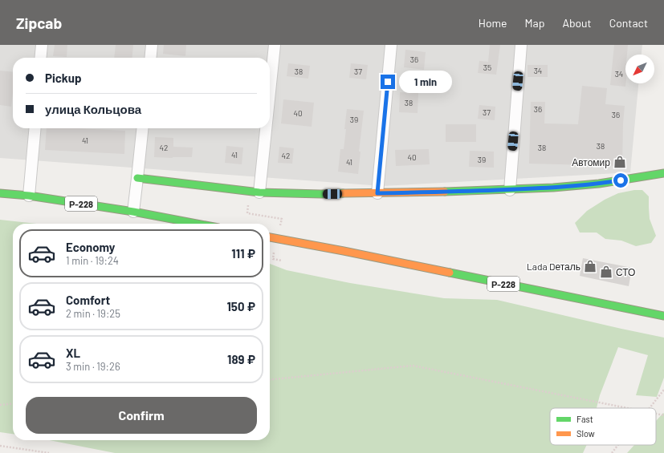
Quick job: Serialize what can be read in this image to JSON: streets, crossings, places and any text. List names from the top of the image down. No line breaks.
{"streets":{"main road":["Р-228"]},"places":{"shop":["Автомир","Lada Dеталь","СТО"]},"house_numbers":["36","35","34","38","37","34","38","36","37","40","36","39","41","38","42","38","41","42","40","39","41"],"legend":["Fast","Slow"],"north":"bottom left","page":{"header":"Zipcab","nav":["Home","Map","About","Contact"],"banner":["Pickup","улица Кольцова"],"bubble":"1 min","list":[{"name":"Economy","note":"1 min · 19:24","value":"111 ₽"},{"name":"Comfort","note":"2 min · 19:25","value":"150 ₽"},{"name":"XL","note":"3 min · 19:26","value":"189 ₽"}],"buttons":"Confirm"}}
